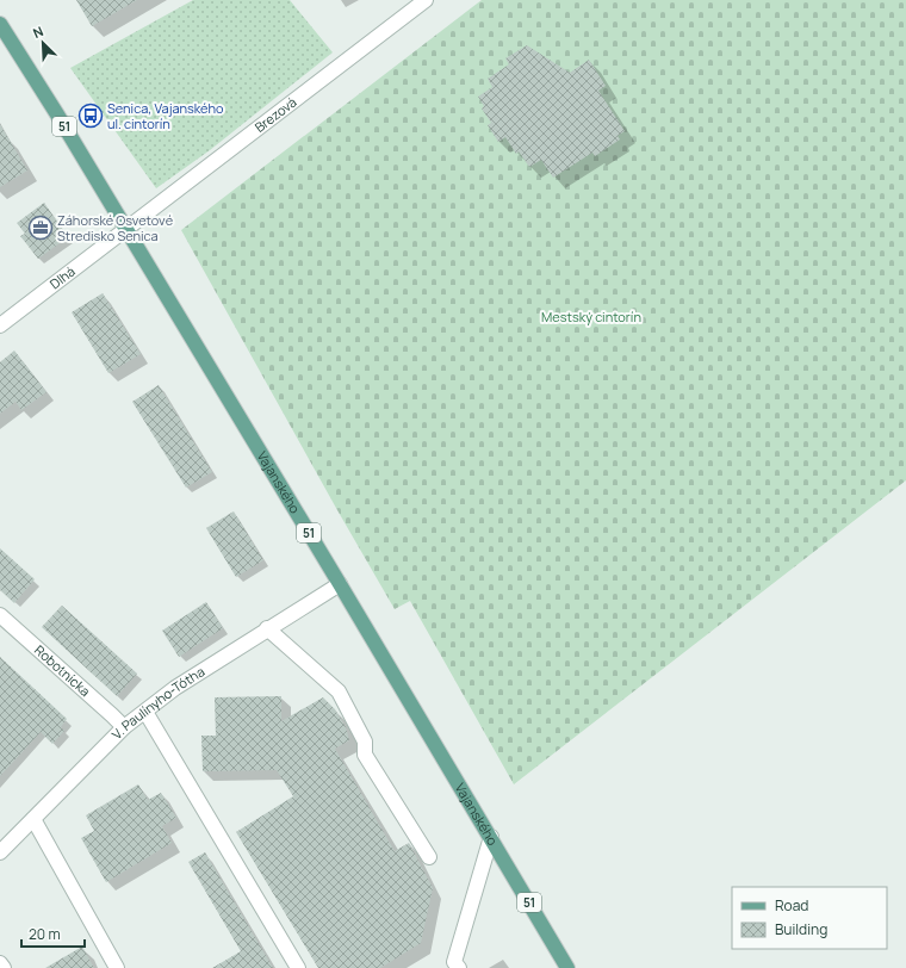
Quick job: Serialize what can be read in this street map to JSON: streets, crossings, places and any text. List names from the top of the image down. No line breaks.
{"streets":{"main road":["51","Vajanského"],"street":["Brezová","Dlhá","Robotnícka","V. Paulínyho-Tótha"]},"crossings":[["Brezová","Dlhá"],["Brezová","Vajanského"],["Dlhá","Vajanského"],["Vajanského","V. Paulínyho-Tótha"],["Robotnícka","V. Paulínyho-Tótha"]],"parks":["Mestský cintorín"],"places":{"bus stop":["Senica, Vajanského ul. cintorín"],"office":["Záhorské Osvetové Stredisko Senica"]},"legend":["Road","Building"],"scale_bar":"20 m","north":"top left"}
